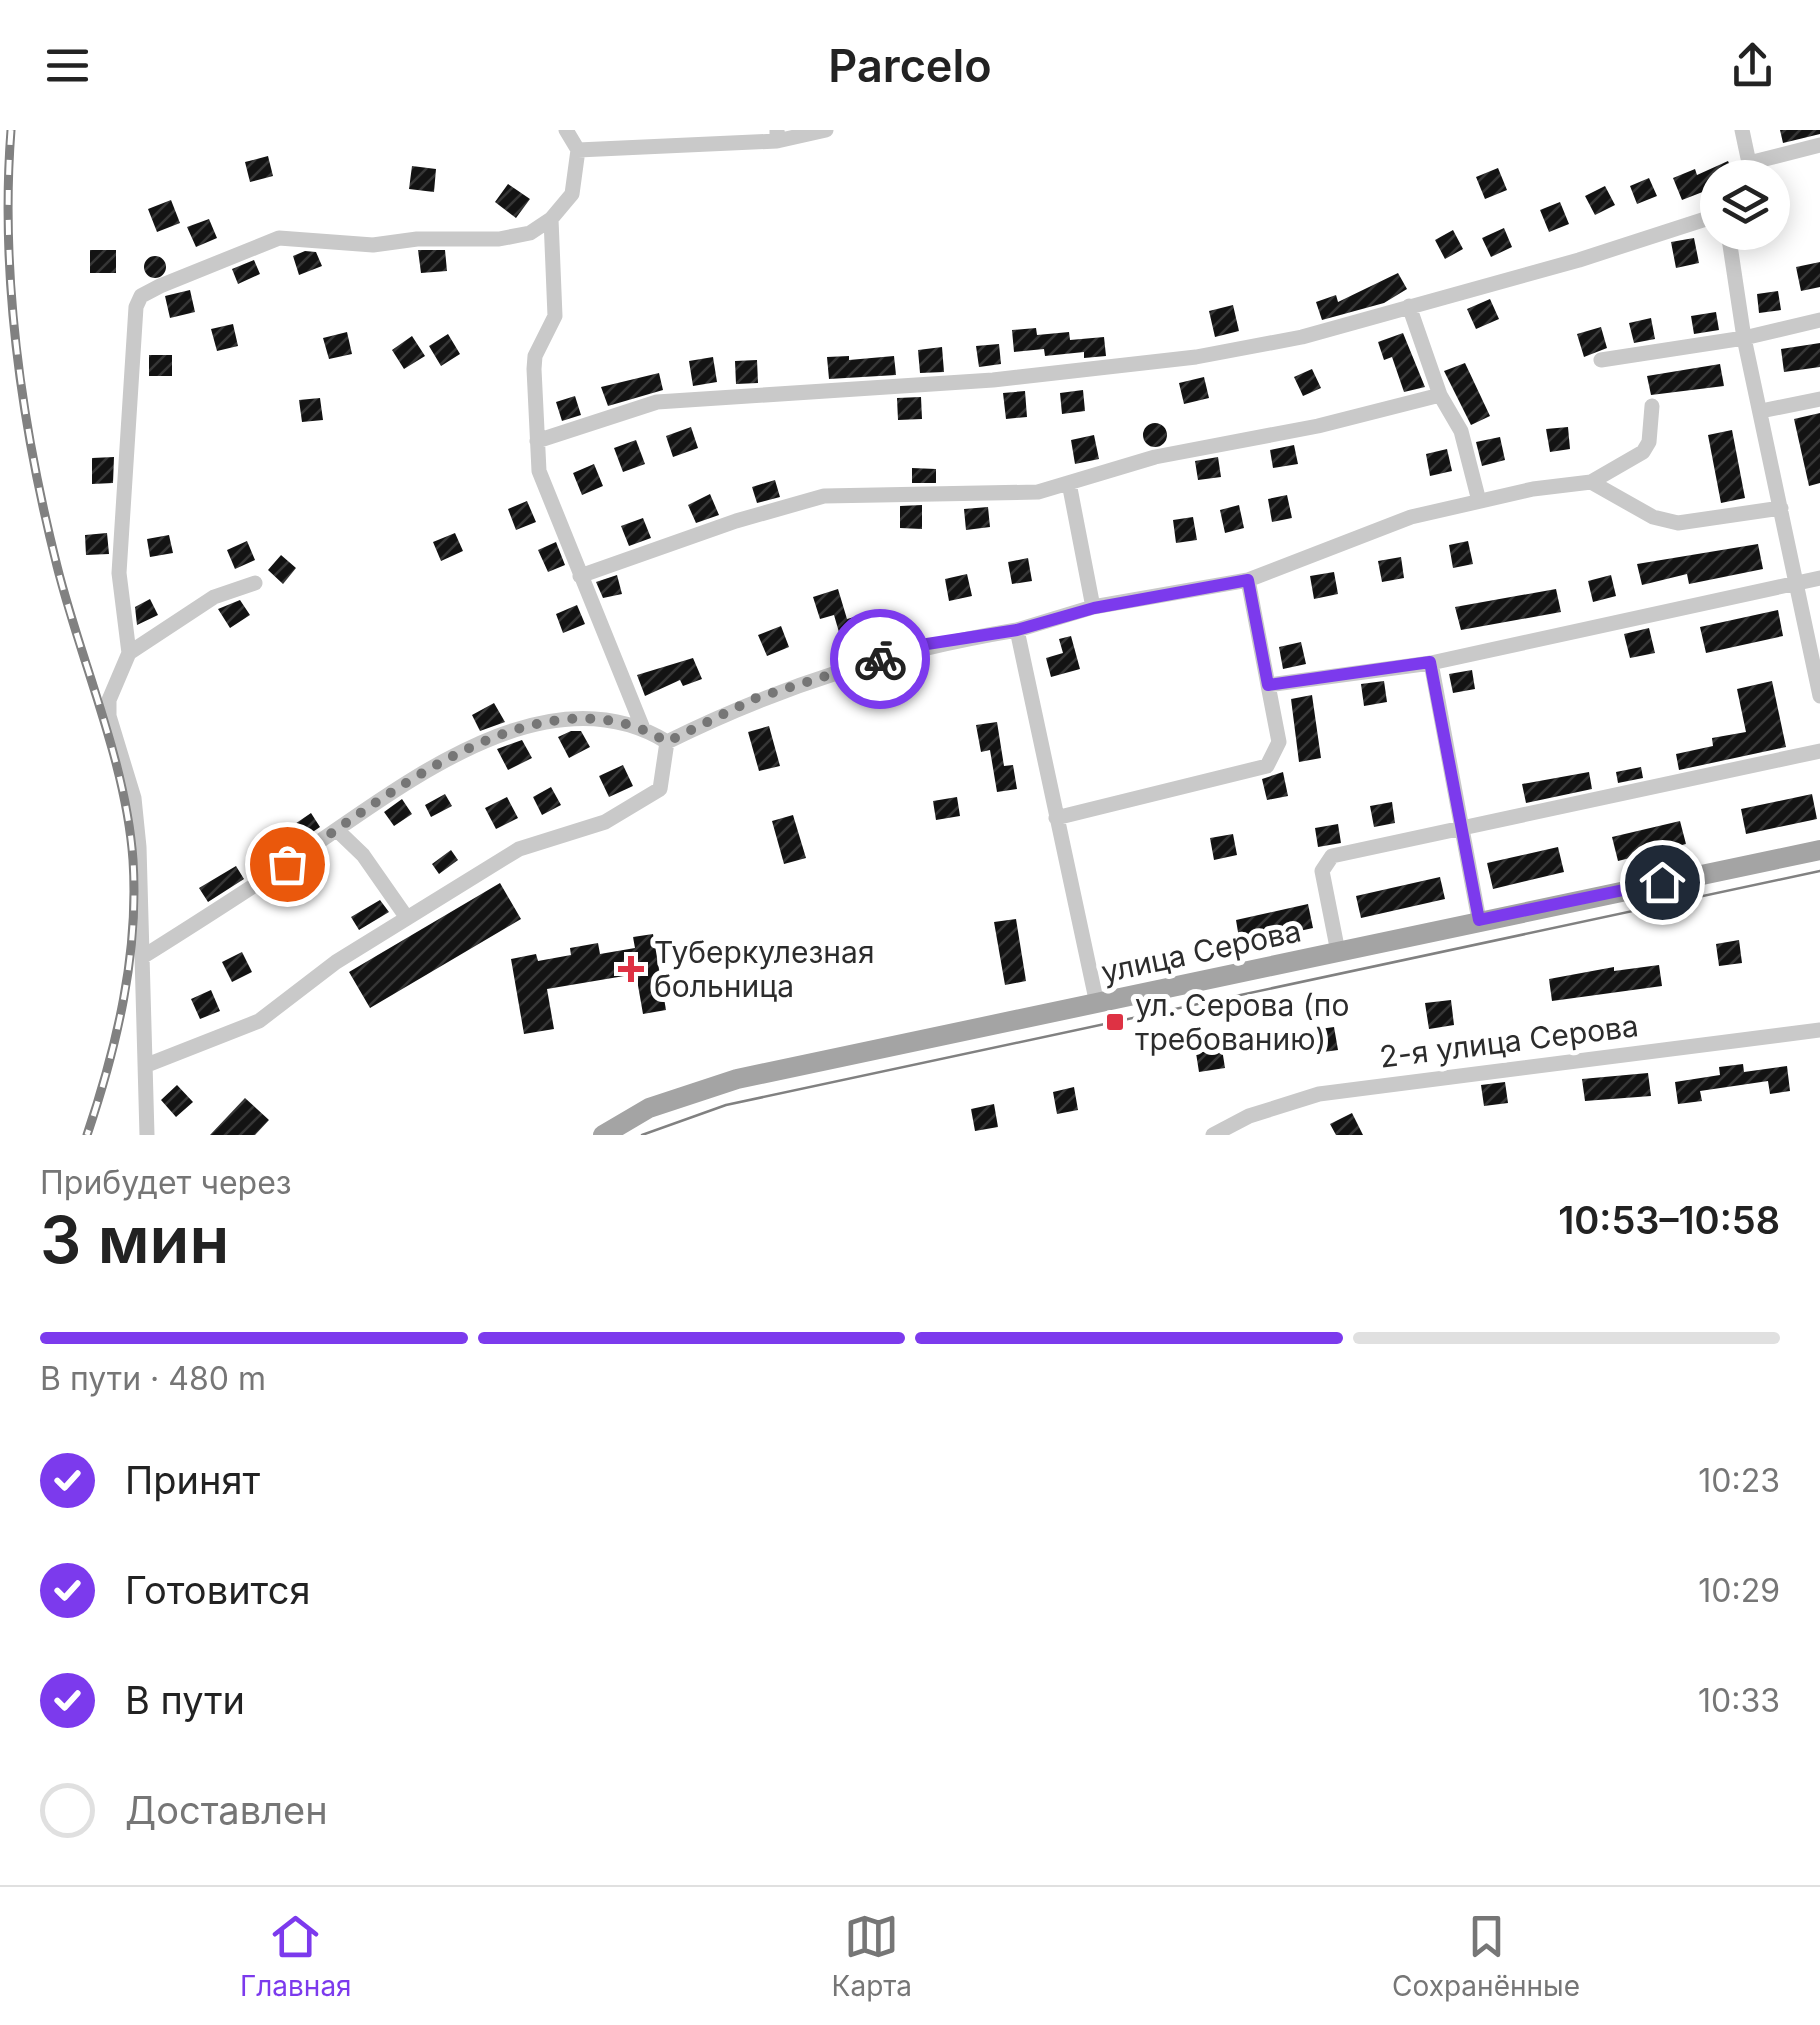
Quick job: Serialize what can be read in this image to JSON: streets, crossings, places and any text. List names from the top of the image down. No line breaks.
{"streets":{"main road":["улица Серова"],"street":["2-я улица Серова"]},"places":{"health":["Туберкулезная больница"],"transit":["ул. Серова (по требованию)"]},"page":{"header":"Parcelo","heading":["3 мин","Прибудет через","10:53–10:58"],"bar":"В пути · 480 m","list":[["Принят","10:23"],["Готовится","10:29"],["В пути","10:33"],"Доставлен"],"tabs":["Главная","Карта","Сохранённые"]}}
